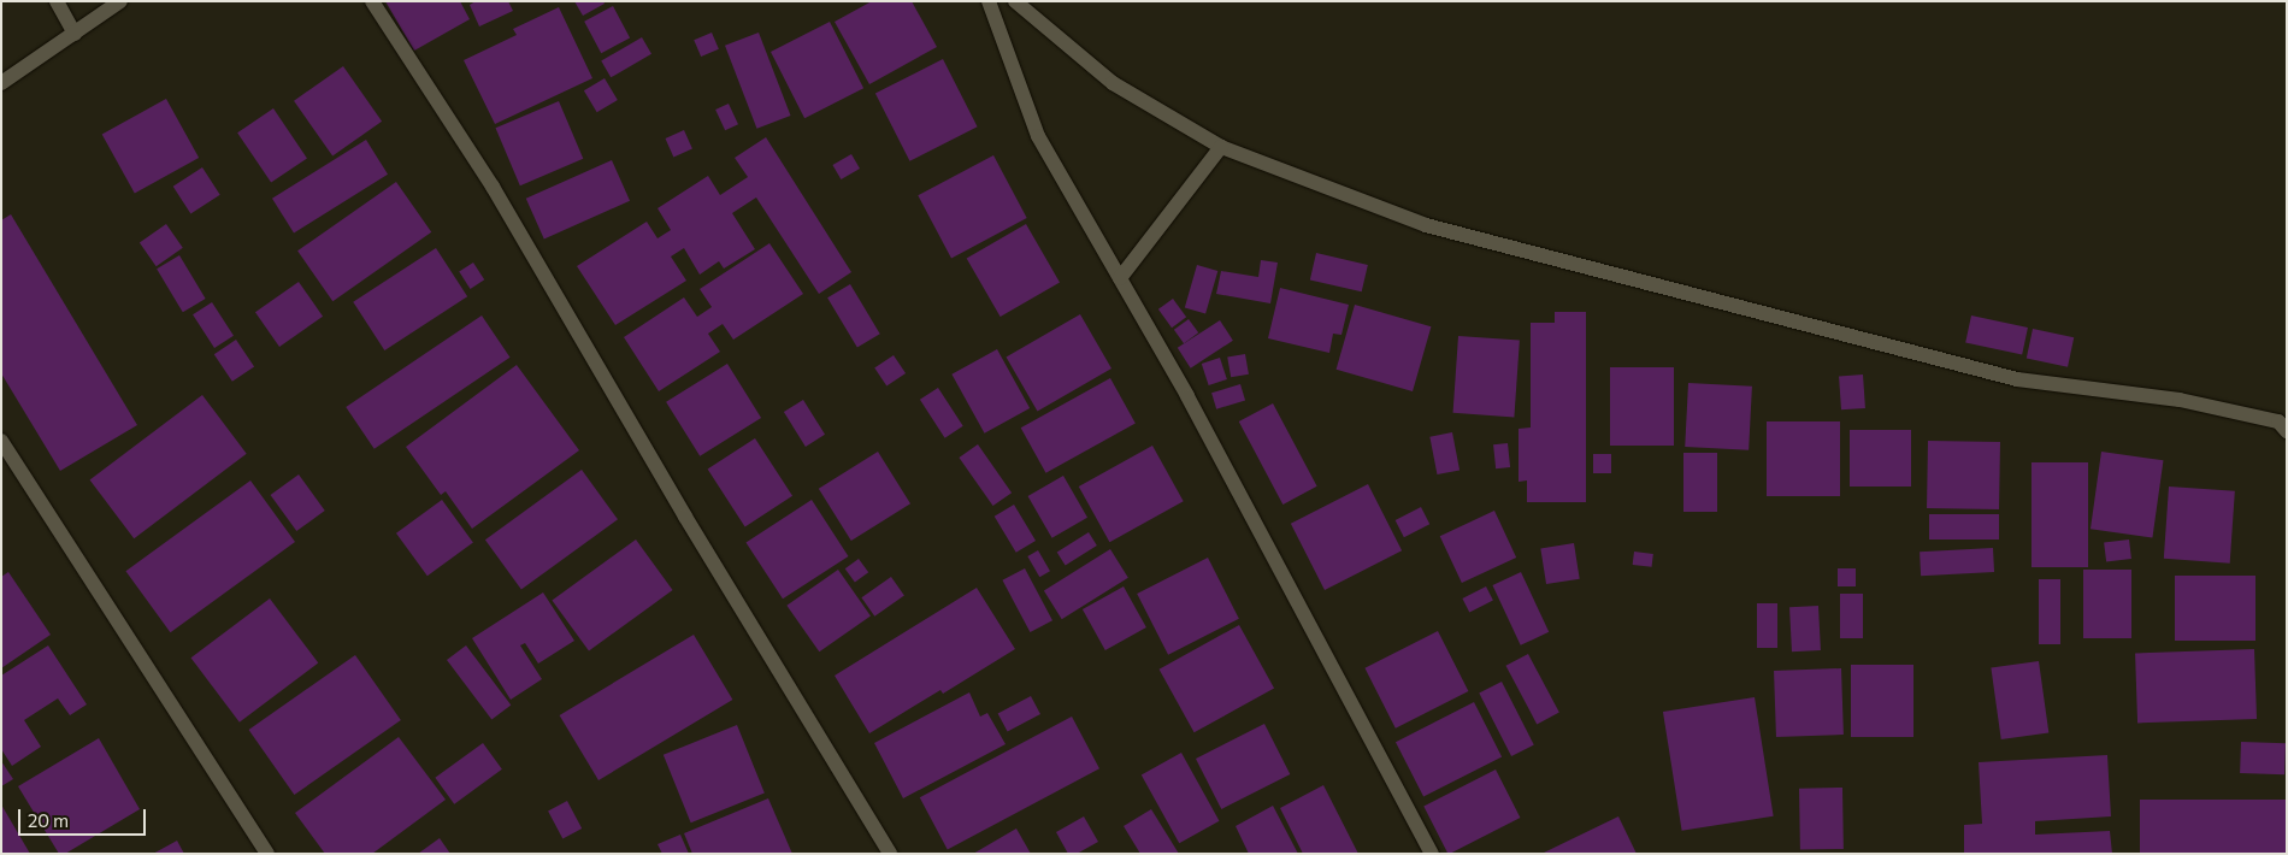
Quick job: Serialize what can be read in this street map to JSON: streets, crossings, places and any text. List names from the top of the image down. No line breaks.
{"scale_bar":"20 m"}
